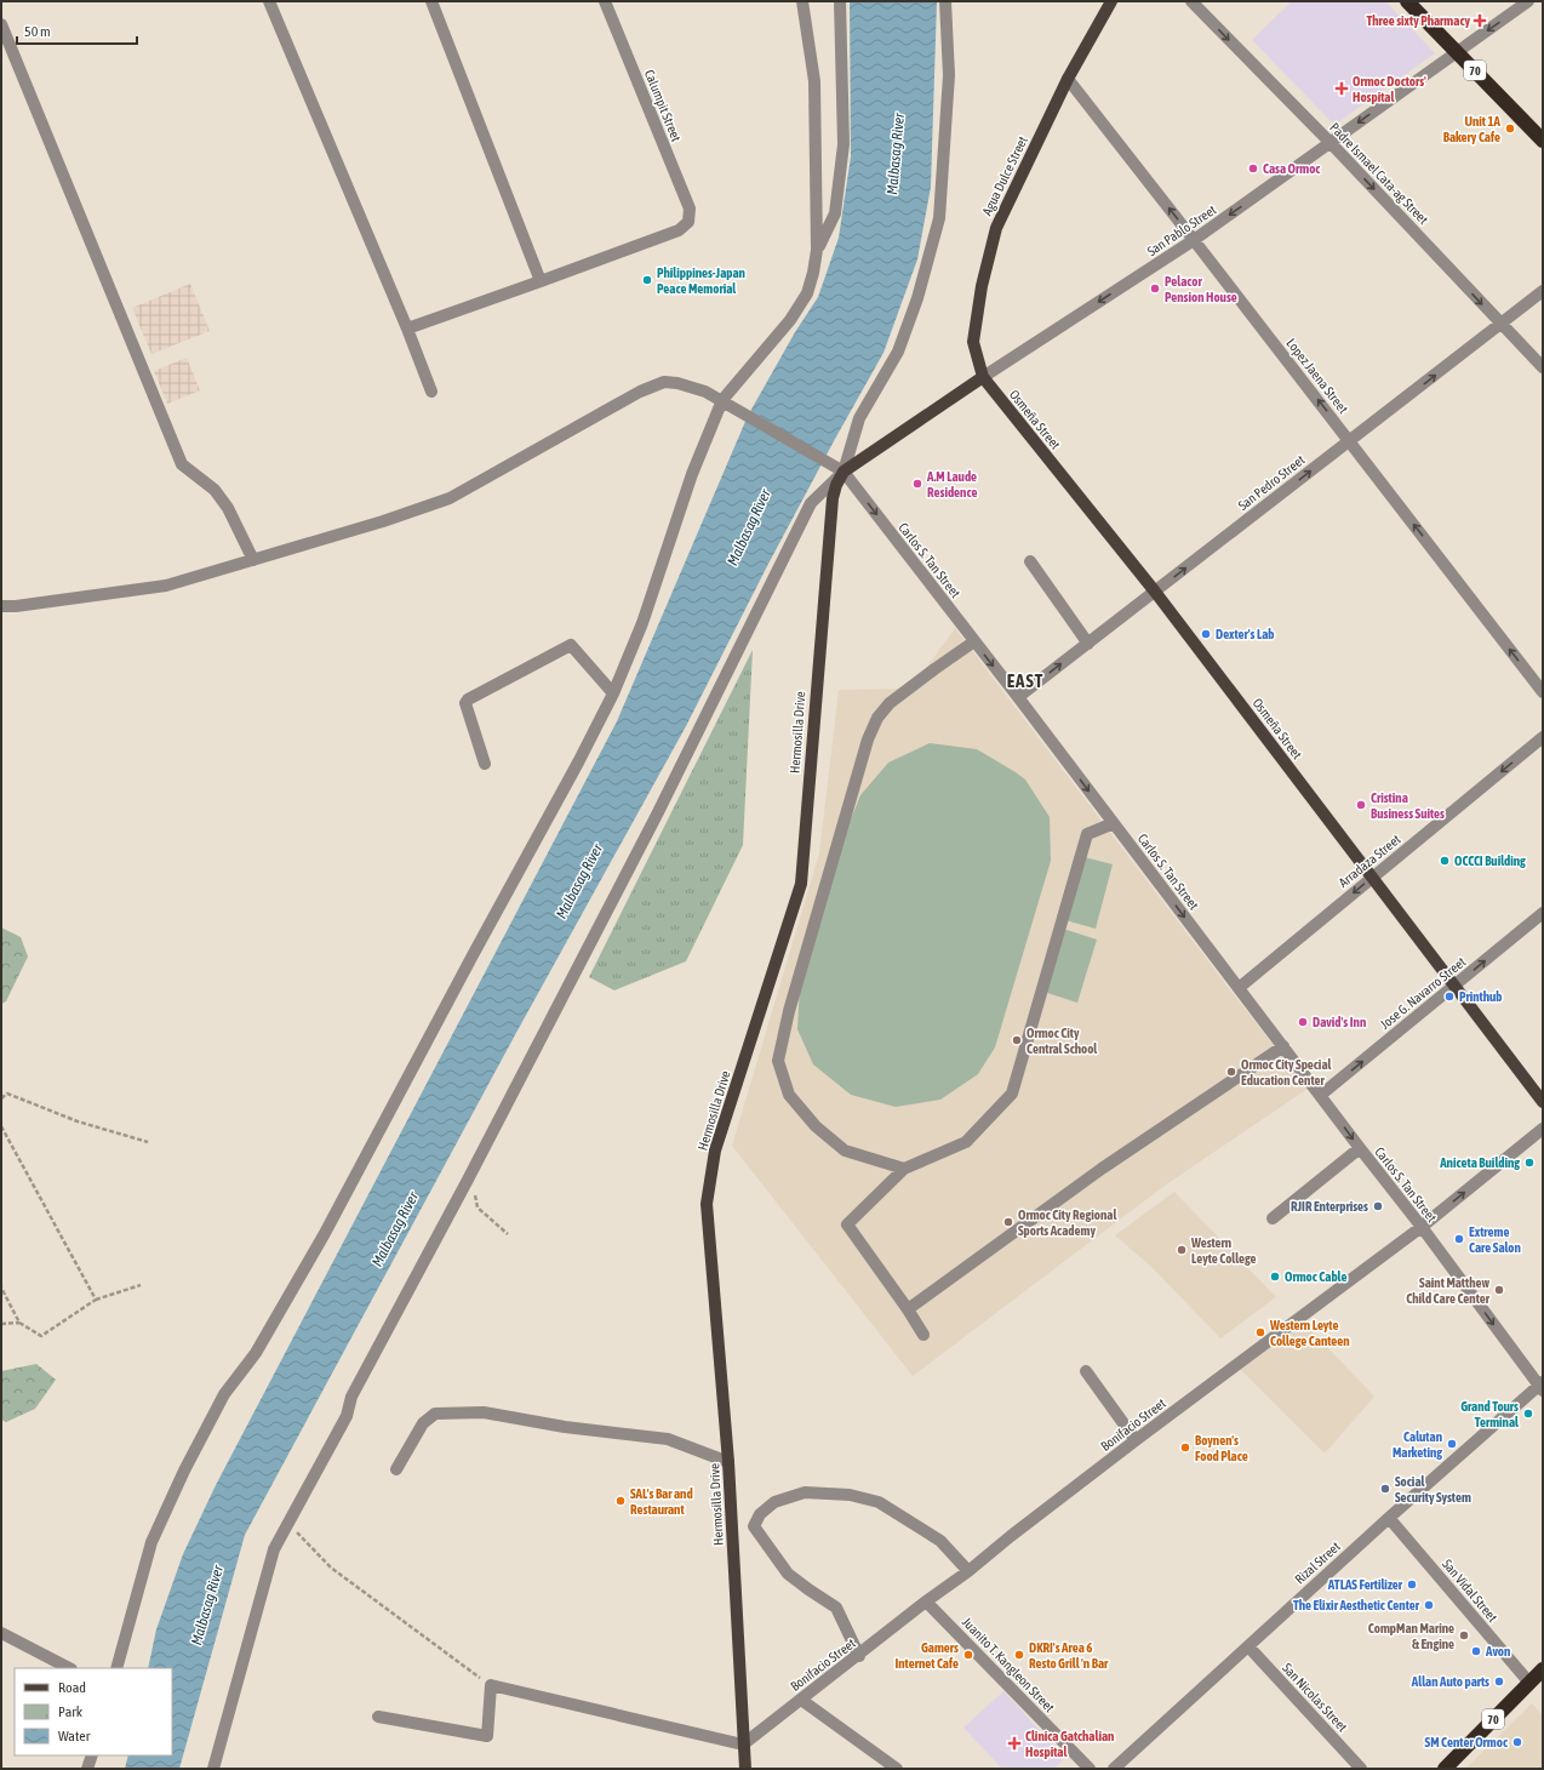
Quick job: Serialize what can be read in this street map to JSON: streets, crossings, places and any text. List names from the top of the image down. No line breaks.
{"streets":{"highway":["70"],"main road":["Agua Dulce Street","San Pablo Street","Osmeña Street","Hermosilla Drive"],"street":["Calumpit Street","Padre Ismael Cata-ag Street","Lopez Jaena Street","San Pedro Street","Carlos S. Tan Street","Arradaza Street","Jose G. Navarro Street","Bonifacio Street","Rizal Street","San Vidal Street","Juanito T. Kangleon Street","San Nicolas Street"]},"crossings":[["70","San Pablo Street"],["70","San Vidal Street"],["Padre Ismael Cata-ag Street","San Pablo Street"],["Padre Ismael Cata-ag Street","San Pedro Street"],["Agua Dulce Street","San Pablo Street"],["Agua Dulce Street","Lopez Jaena Street"],["Agua Dulce Street","Osmeña Street"],["San Pablo Street","Lopez Jaena Street"],["San Pablo Street","Osmeña Street"],["San Pablo Street","Carlos S. Tan Street"],["San Pablo Street","Hermosilla Drive"],["Lopez Jaena Street","San Pedro Street"],["Osmeña Street","San Pedro Street"],["Osmeña Street","Arradaza Street"],["Osmeña Street","Jose G. Navarro Street"],["San Pedro Street","Carlos S. Tan Street"],["Carlos S. Tan Street","Hermosilla Drive"],["Carlos S. Tan Street","Arradaza Street"],["Carlos S. Tan Street","Jose G. Navarro Street"],["Carlos S. Tan Street","Bonifacio Street"],["Carlos S. Tan Street","Rizal Street"],["Hermosilla Drive","Bonifacio Street"],["Bonifacio Street","Juanito T. Kangleon Street"],["Rizal Street","San Vidal Street"],["Rizal Street","San Nicolas Street"]],"one_way":["Padre Ismael Cata-ag Street","San Pablo Street","Lopez Jaena Street","San Pedro Street","Carlos S. Tan Street","Arradaza Street","Jose G. Navarro Street"],"districts":["EAST"],"water":["Malbasag River"],"places":{"health":["Three sixty Pharmacy","Ormoc Doctors' Hospital","Clinica Gatchalian Hospital"],"other":["Unit 1A Bakery Cafe","Casa Ormoc","Philippines-Japan Peace Memorial","Pelacor Pension House","A.M Laude Residence","Dexter's Lab","Cristina Business Suites","OCCCI Building","Printhub","David's Inn","Ormoc City Central School","Ormoc City Special Education Center","Aniceta Building","RJIR Enterprises","Ormoc City Regional Sports Academy","Extreme Care Salon","Western Leyte College","Ormoc Cable","Saint Matthew Child Care Center","Western Leyte College Canteen","Grand Tours Terminal","Calutan Marketing","Boynen's Food Place","Social Security System","SAL's Bar and Restaurant","ATLAS Fertilizer","The Elixir Aesthetic Center","CompMan Marine & Engine","Avon","Gamers Internet Cafe","DKRI's Area 6 Resto Grill 'n Bar","Allan Auto parts","SM Center Ormoc"]},"legend":["Road","Park","Water"],"scale_bar":"50 m"}
